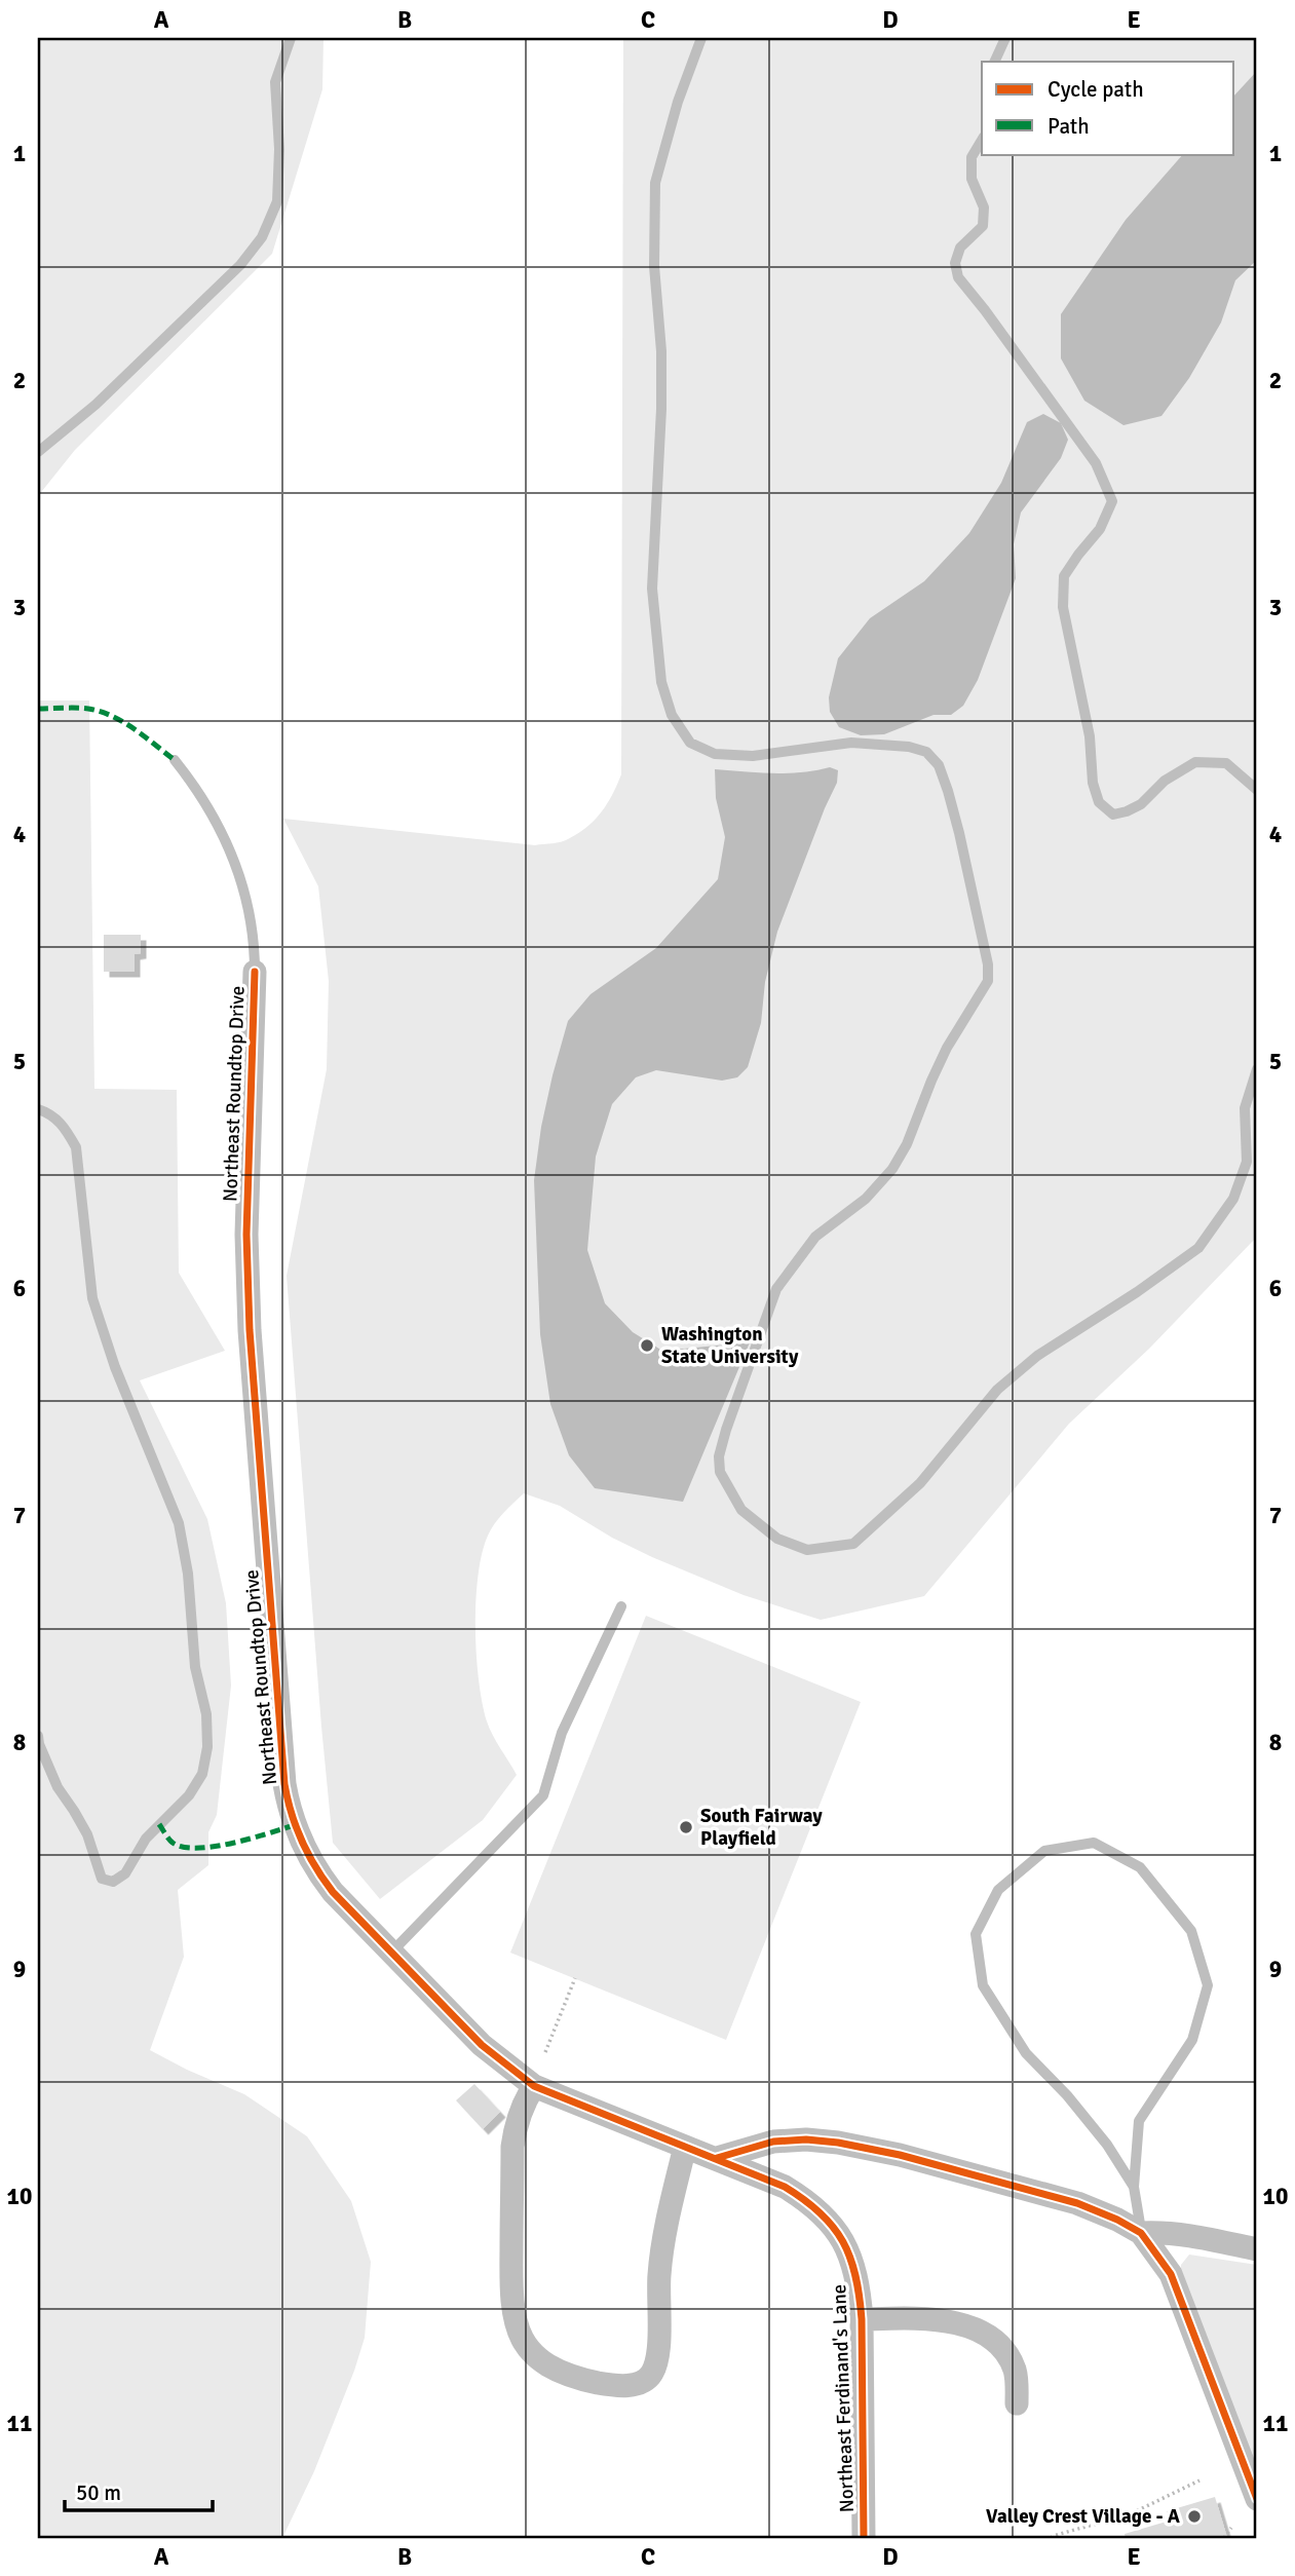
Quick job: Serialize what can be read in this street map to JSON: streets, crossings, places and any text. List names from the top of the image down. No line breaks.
{"streets":{"street":["Northeast Roundtop Drive","Northeast Ferdinand's Lane"]},"crossings":[["Northeast Roundtop Drive","Northeast Ferdinand's Lane"]],"places":["Washington State University","South Fairway Playfield","Valley Crest Village - A"],"legend":["Cycle path","Path"],"scale_bar":"50 m","grid":{"columns":["A","B","C","D","E"],"rows":["1","2","3","4","5","6","7","8","9","10","11"]}}
